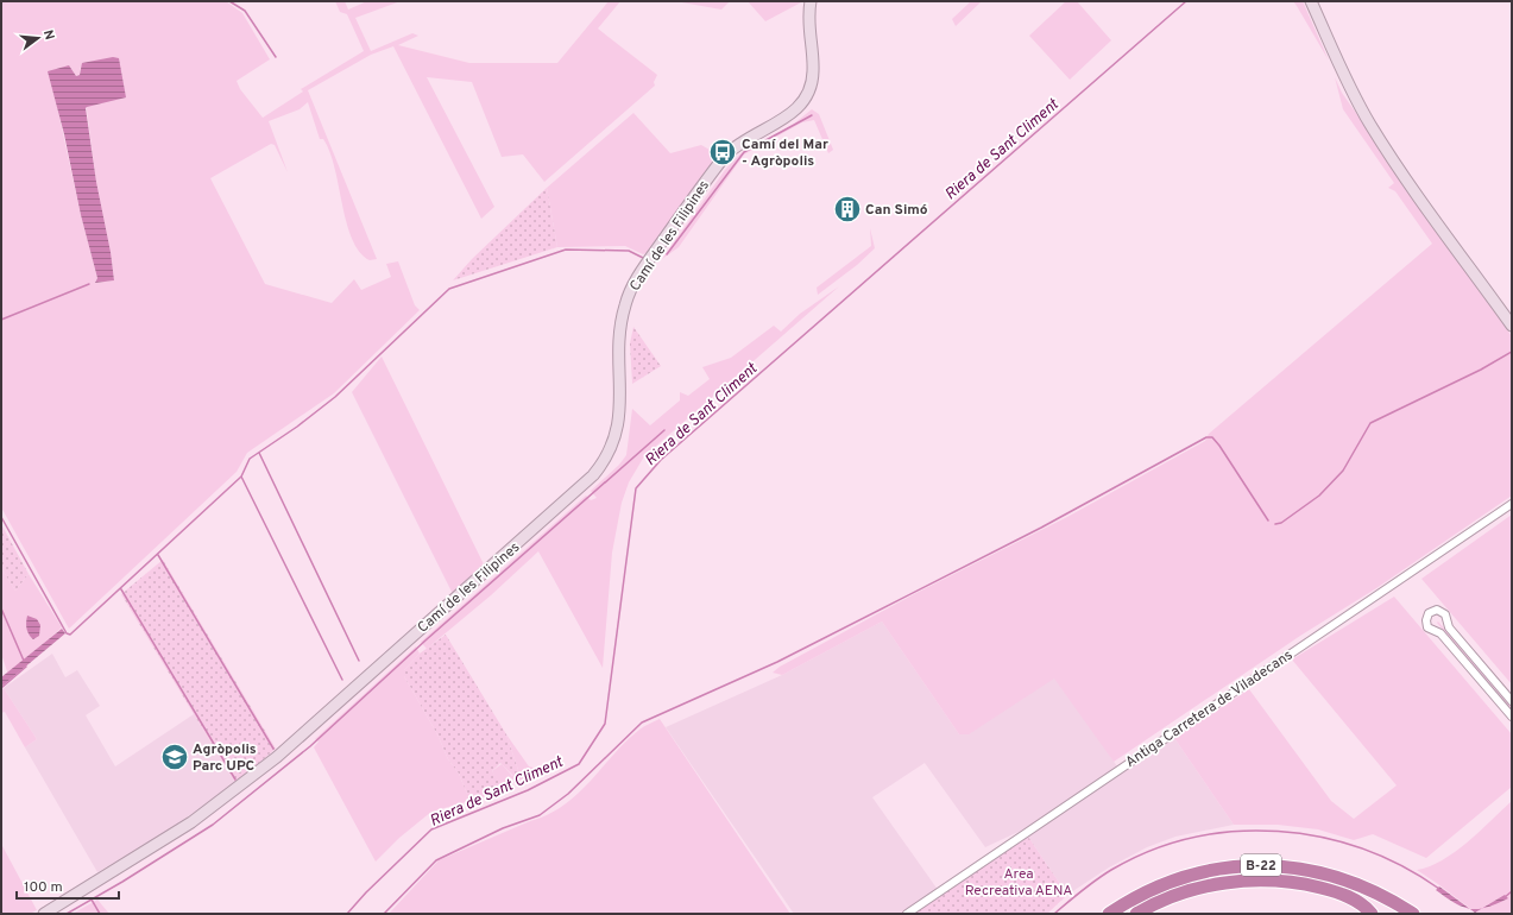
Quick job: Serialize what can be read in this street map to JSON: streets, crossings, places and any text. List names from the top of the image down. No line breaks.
{"streets":{"highway":["B-22"],"main road":["Camí de les Filipines"],"street":["Antiga Carretera de Viladecans"]},"water":["Riera de Sant Climent"],"parks":["Area Recreativa AENA"],"places":{"bus stop":["Camí del Mar - Agròpolis"],"building":["Can Simó"],"school or university":["Agròpolis Parc UPC"]},"scale_bar":"100 m","north":"right"}
